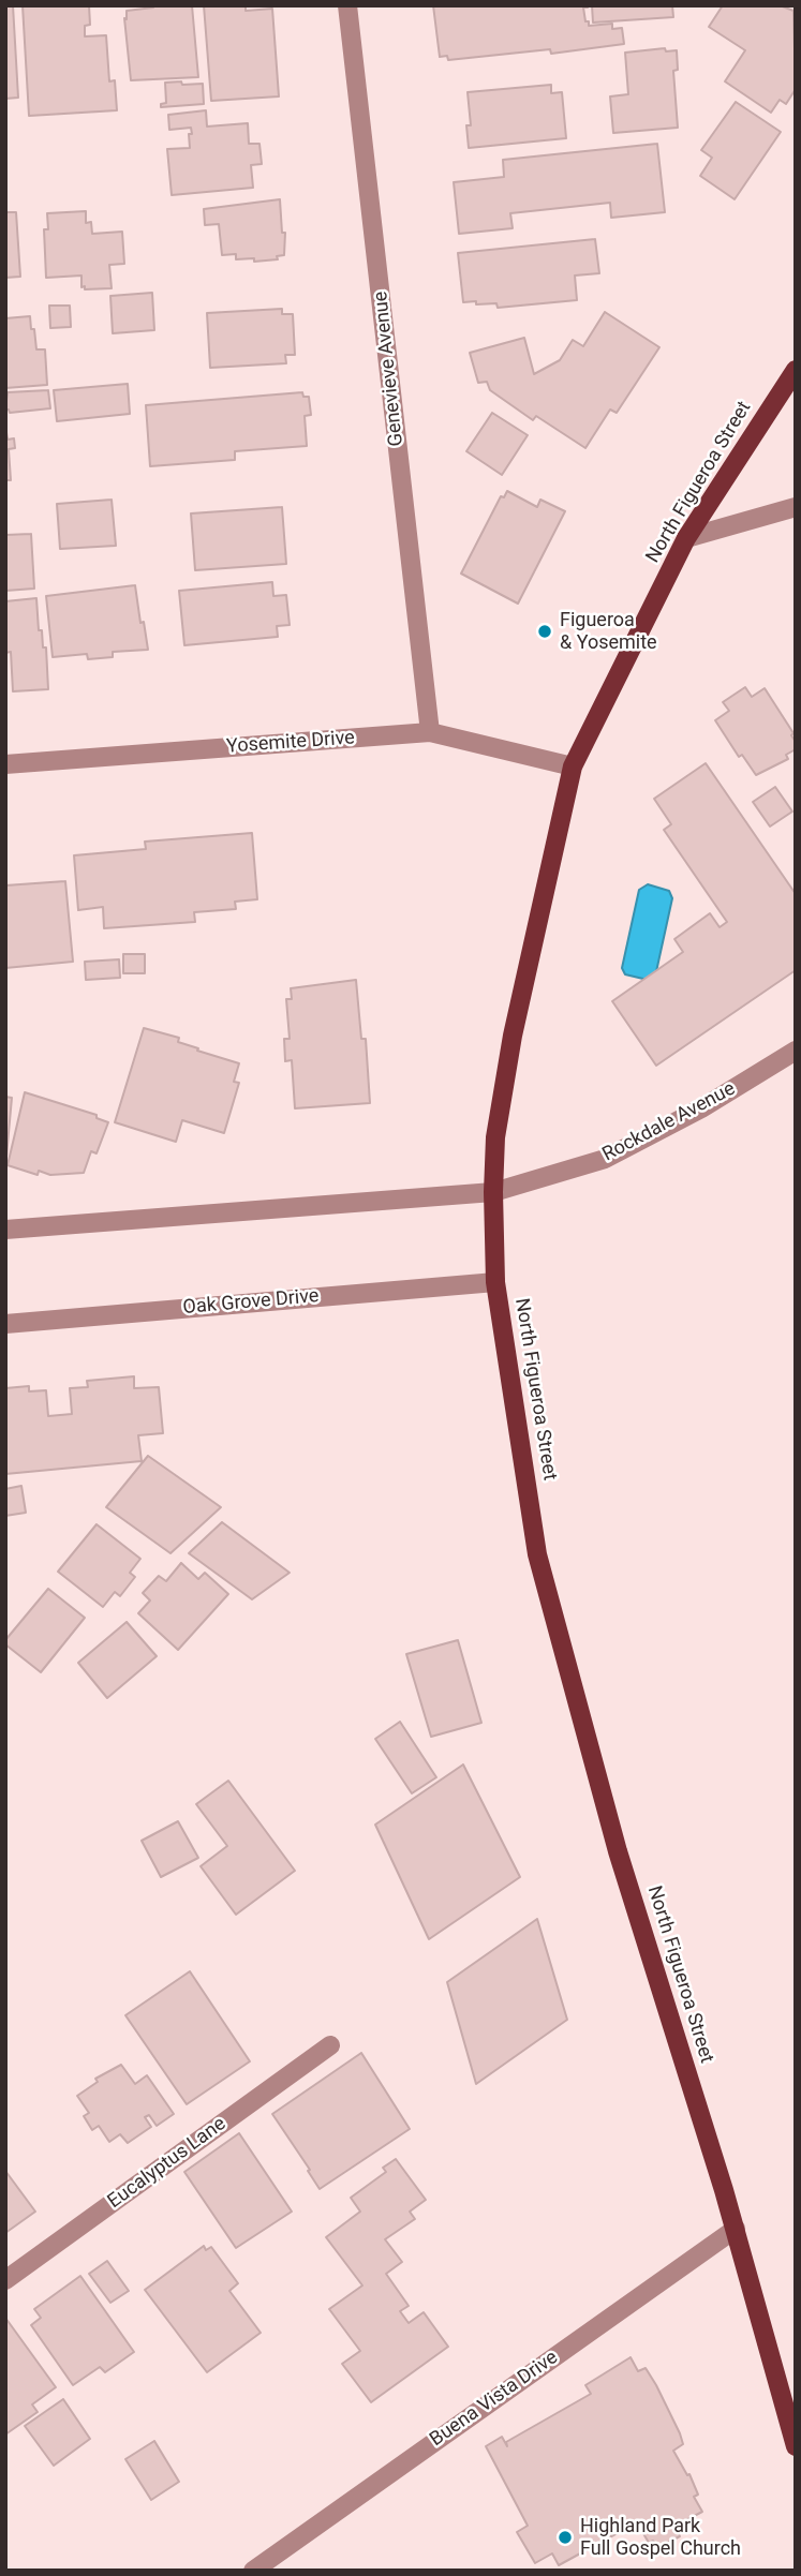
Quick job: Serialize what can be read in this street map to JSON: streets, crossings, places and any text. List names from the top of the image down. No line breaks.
{"streets":{"main road":["North Figueroa Street"],"street":["Genevieve Avenue","Yosemite Drive","Rockdale Avenue","Oak Grove Drive","Eucalyptus Lane","Buena Vista Drive"]},"crossings":[["Genevieve Avenue","Yosemite Drive"],["North Figueroa Street","Yosemite Drive"],["North Figueroa Street","Rockdale Avenue"],["North Figueroa Street","Oak Grove Drive"],["North Figueroa Street","Buena Vista Drive"]],"places":["Figueroa & Yosemite","Highland Park Full Gospel Church"]}
